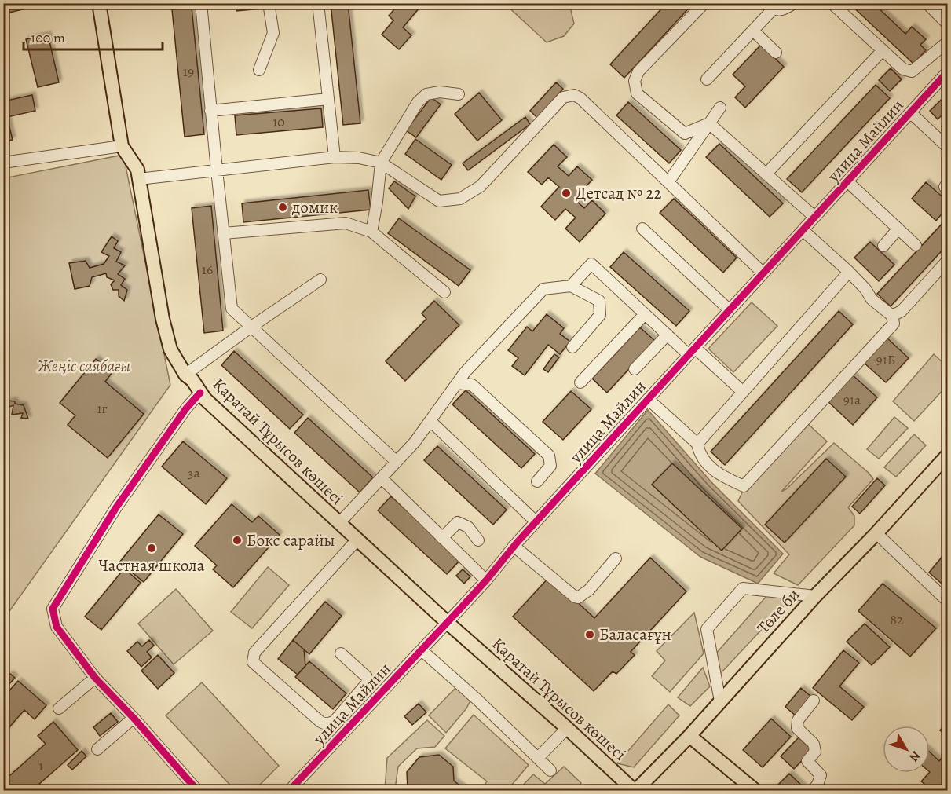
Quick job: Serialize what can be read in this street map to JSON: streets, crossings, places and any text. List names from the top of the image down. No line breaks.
{"streets":{"main road":["Қаратай Тұрысов көшесі","Төле би"],"street":["улица Майлин"]},"crossings":[["улица Майлин","Қаратай Тұрысов көшесі"],["Қаратай Тұрысов көшесі","Төле би"]],"parks":["Жеңіс саябағы"],"places":["Детсад № 22","домик","Бокс сарайы","Частная школа","Баласағұн"],"house_numbers":["19","10","16","91Б","91а","1г","3а","82","1"],"scale_bar":"100 m","north":"bottom right"}
